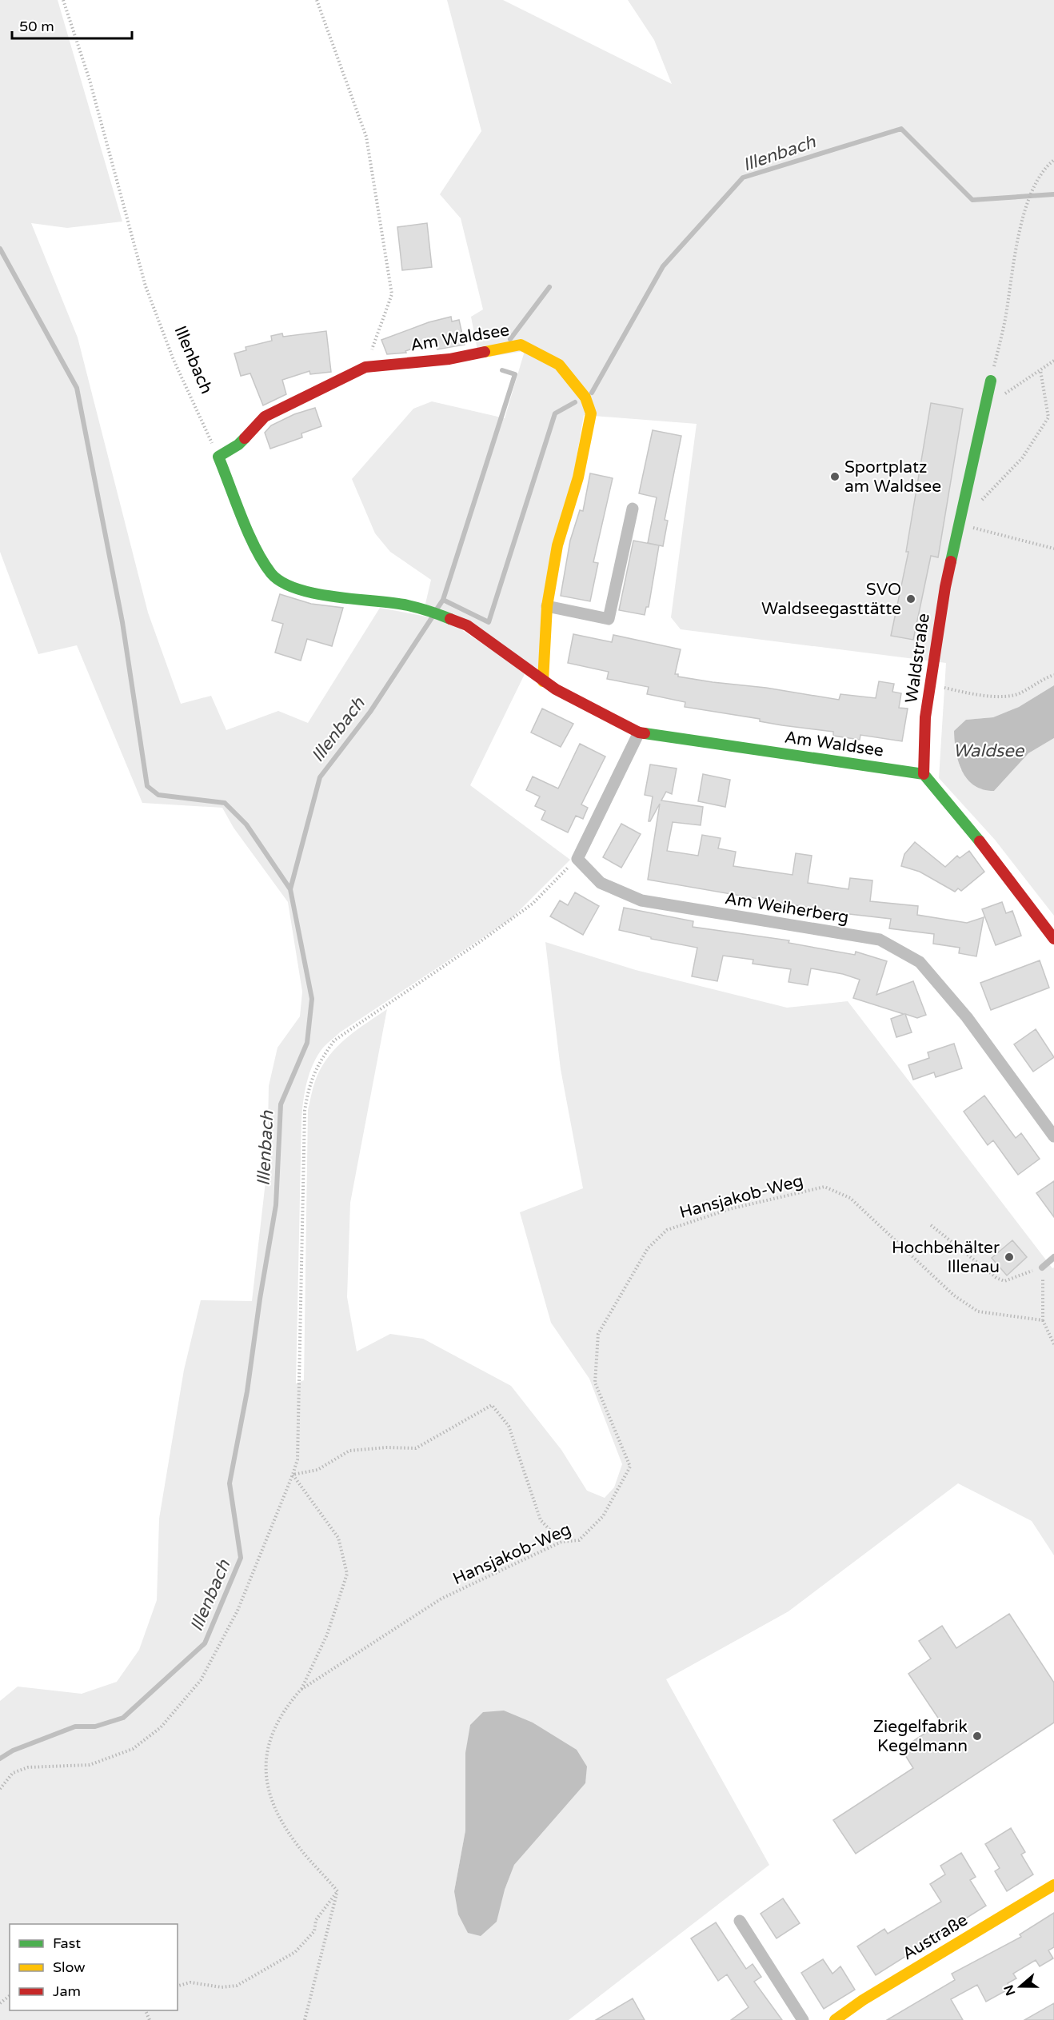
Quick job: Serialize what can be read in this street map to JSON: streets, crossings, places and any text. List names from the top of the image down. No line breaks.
{"streets":{"street":["Am Waldsee","Waldstraße","Am Weiherberg","Austraße"],"path":["Illenbach","Hansjakob-Weg"]},"crossings":[["Am Waldsee","Illenbach"],["Am Waldsee","Waldstraße"]],"water":["Illenbach","Waldsee"],"places":["Sportplatz am Waldsee","SVO Waldseegasttätte","Hochbehälter Illenau","Ziegelfabrik Kegelmann"],"legend":["Fast","Slow","Jam"],"scale_bar":"50 m","north":"left"}
